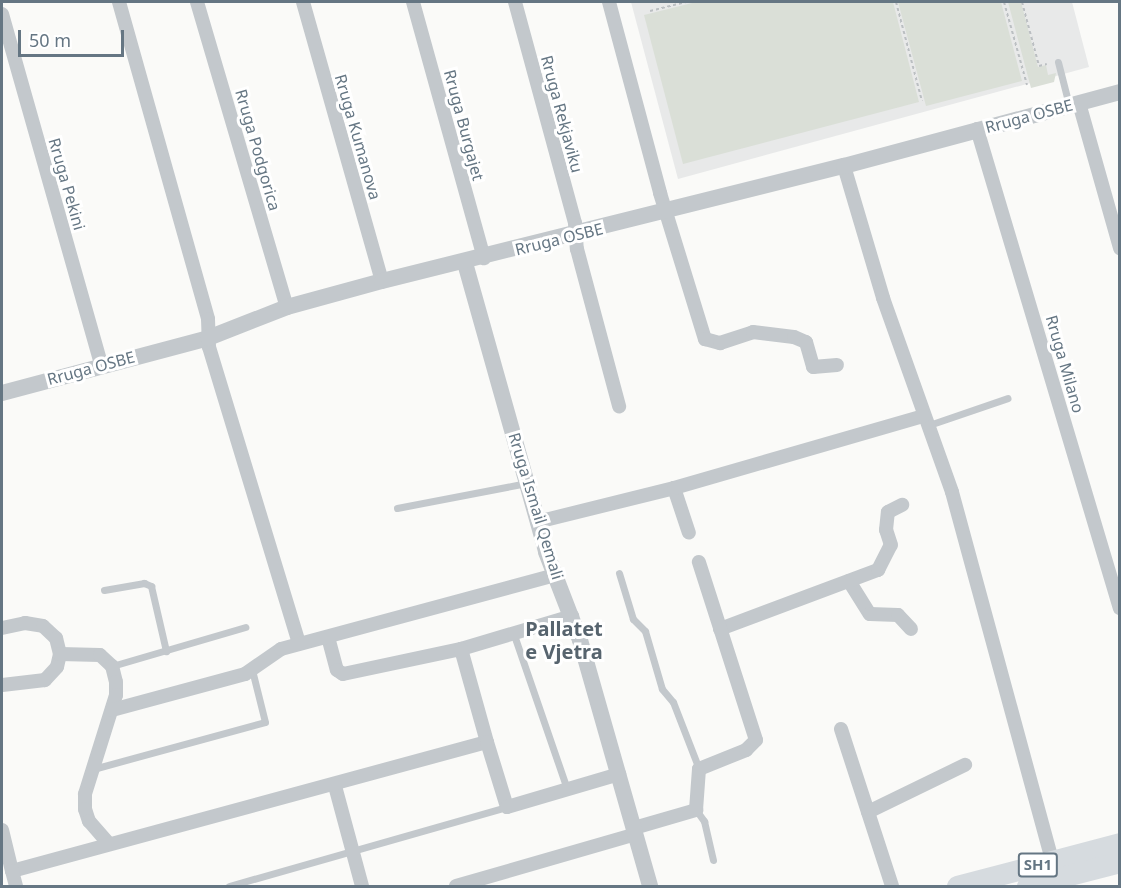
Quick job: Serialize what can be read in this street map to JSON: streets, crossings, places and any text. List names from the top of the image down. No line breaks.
{"streets":{"main road":["SH1"],"street":["Rruga Rekjaviku","Rruga OSBE","Rruga Burgajet","Rruga Kumanova","Rruga Podgorica","Rruga Pekini","Rruga Milano","Rruga Ismail Qemali"]},"crossings":[["Rruga Rekjaviku","Rruga OSBE"],["Rruga OSBE","Rruga Burgajet"],["Rruga OSBE","Rruga Kumanova"],["Rruga OSBE","Rruga Podgorica"],["Rruga OSBE","Rruga Pekini"],["Rruga OSBE","Rruga Milano"],["Rruga OSBE","Rruga Ismail Qemali"]],"districts":["Pallatet e Vjetra"],"scale_bar":"50 m"}
